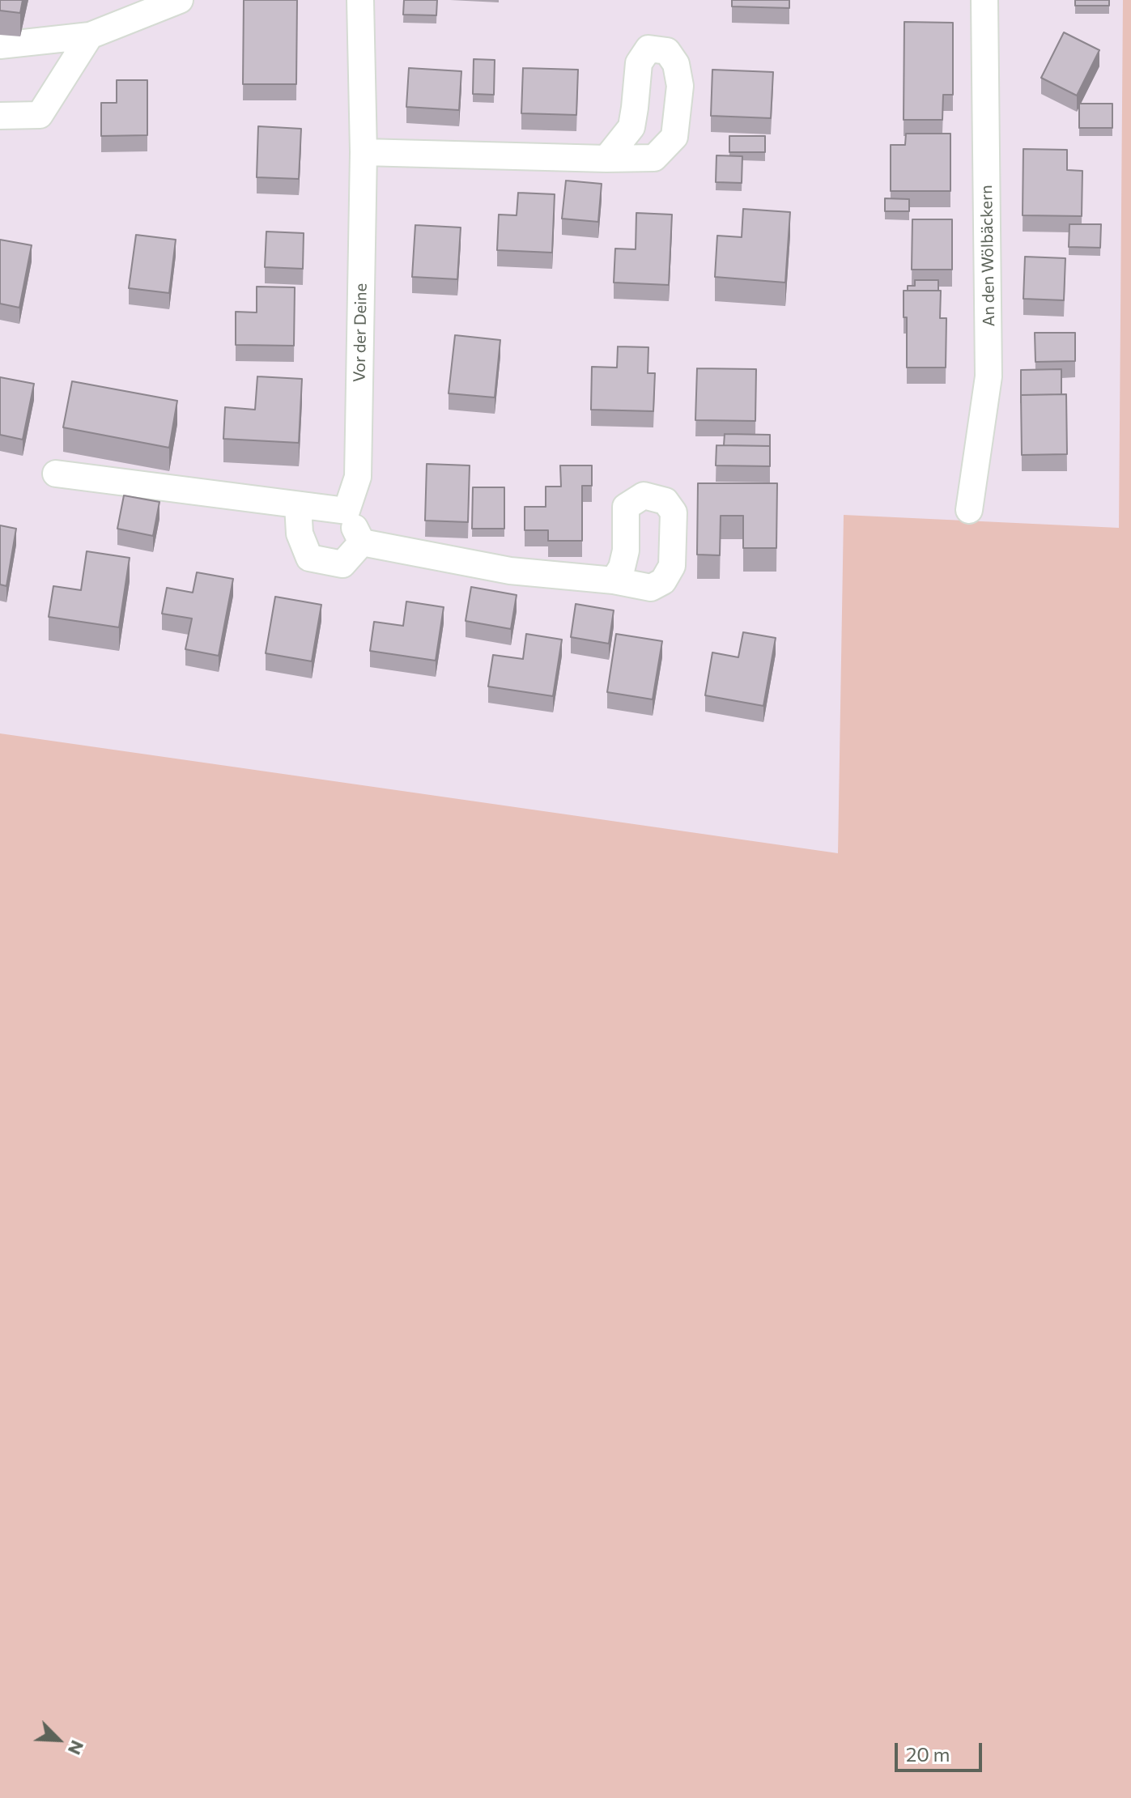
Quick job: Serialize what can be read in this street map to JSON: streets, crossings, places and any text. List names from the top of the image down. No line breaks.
{"streets":{"street":["An den Wölbäckern","Vor der Deine"]},"scale_bar":"20 m","north":"bottom right"}
